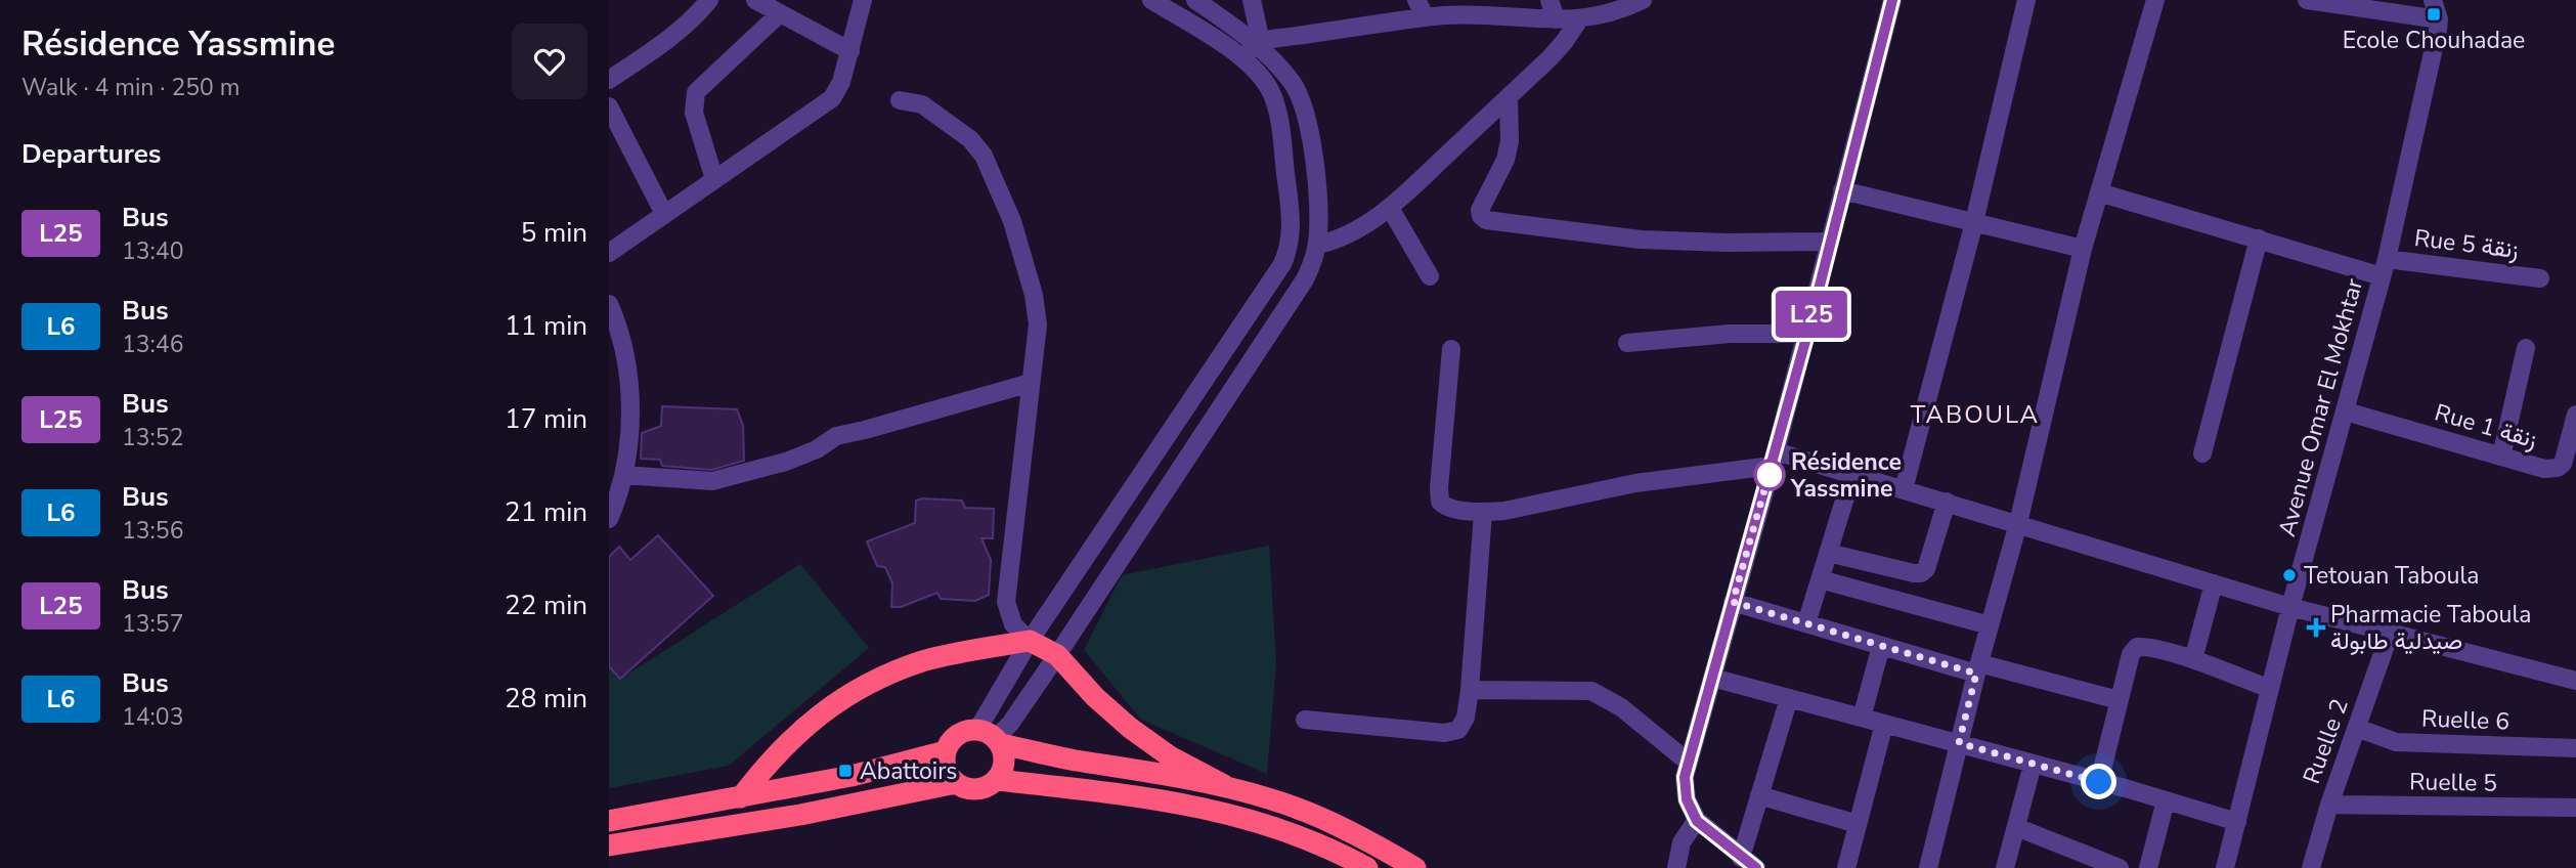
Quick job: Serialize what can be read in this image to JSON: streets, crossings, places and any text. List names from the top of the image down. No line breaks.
{"streets":{"street":["Rue 5 زنقة","Avenue Omar El Mokhtar","Rue 1 زنقة","Ruelle 6","Ruelle 2","Ruelle 5"]},"crossings":[["Rue 5 زنقة","Avenue Omar El Mokhtar"],["Avenue Omar El Mokhtar","Rue 1 زنقة"],["Ruelle 6","Ruelle 2"],["Ruelle 2","Ruelle 5"]],"districts":["TABOULA"],"places":{"transit":["Ecole Chouhadae","Abattoirs"],"other":["Résidence Yassmine","Tetouan Taboula"],"health":["Pharmacie Taboula صيدلية طابولة"]},"lines":["bus line L25"],"page":{"heading":[["Résidence Yassmine","Walk · 4 min · 250 m"],"Departures"],"on_map":"L25","list":[{"mark":"L25","name":"Bus","note":"13:40","value":"5 min"},{"mark":"L6","name":"Bus","note":"13:46","value":"11 min"},{"mark":"L25","name":"Bus","note":"13:52","value":"17 min"},{"mark":"L6","name":"Bus","note":"13:56","value":"21 min"},{"mark":"L25","name":"Bus","note":"13:57","value":"22 min"},{"mark":"L6","name":"Bus","note":"14:03","value":"28 min"}]}}
